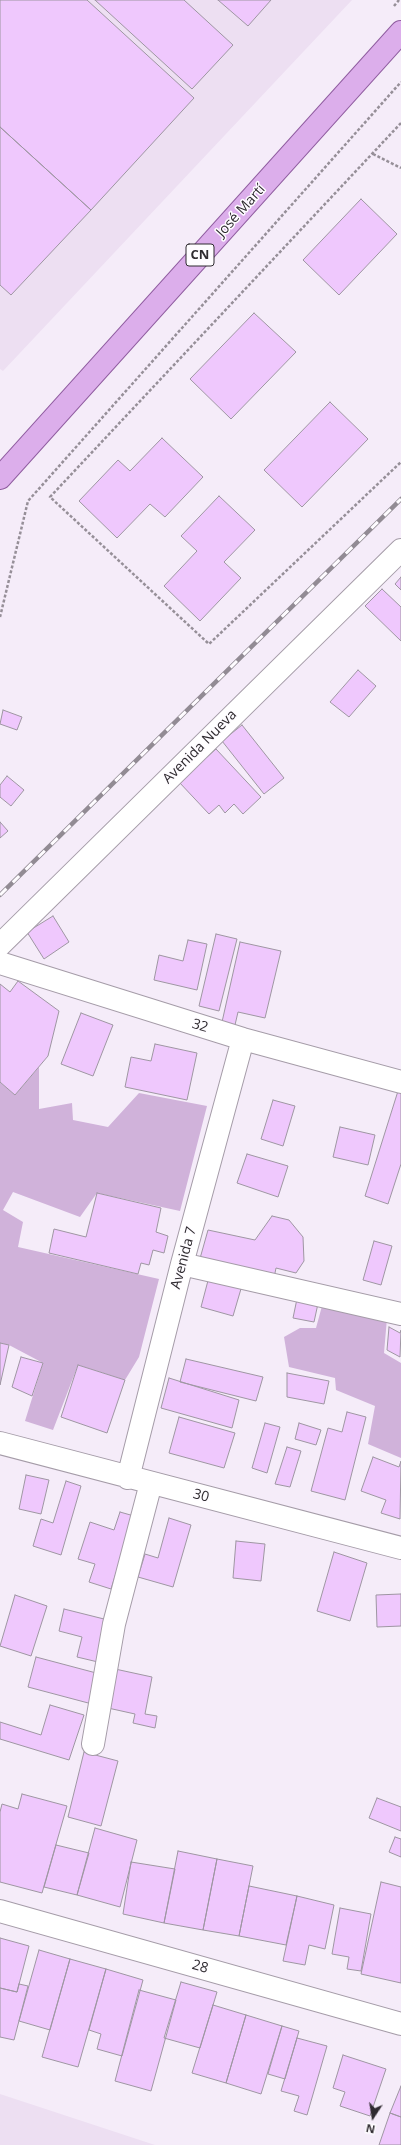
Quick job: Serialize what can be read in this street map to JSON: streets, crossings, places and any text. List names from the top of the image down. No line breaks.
{"streets":{"main road":["José Martí","CN"],"street":["Avenida Nueva","32","Avenida 7","30","28"]},"crossings":[["32","Avenida 7"],["Avenida 7","30"]],"north":"bottom"}
